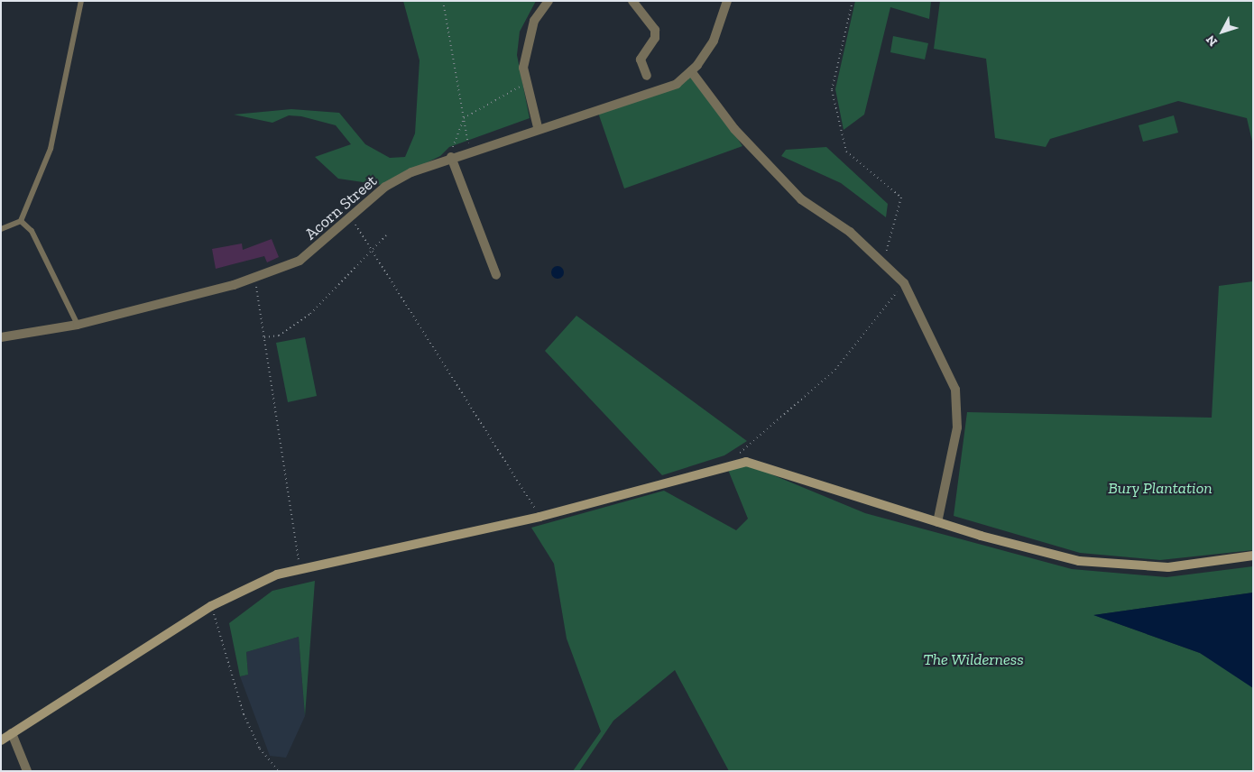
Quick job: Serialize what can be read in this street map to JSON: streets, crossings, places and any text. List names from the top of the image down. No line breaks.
{"streets":{"street":["Acorn Street"]},"parks":["Bury Plantation","The Wilderness"],"north":"bottom left"}
